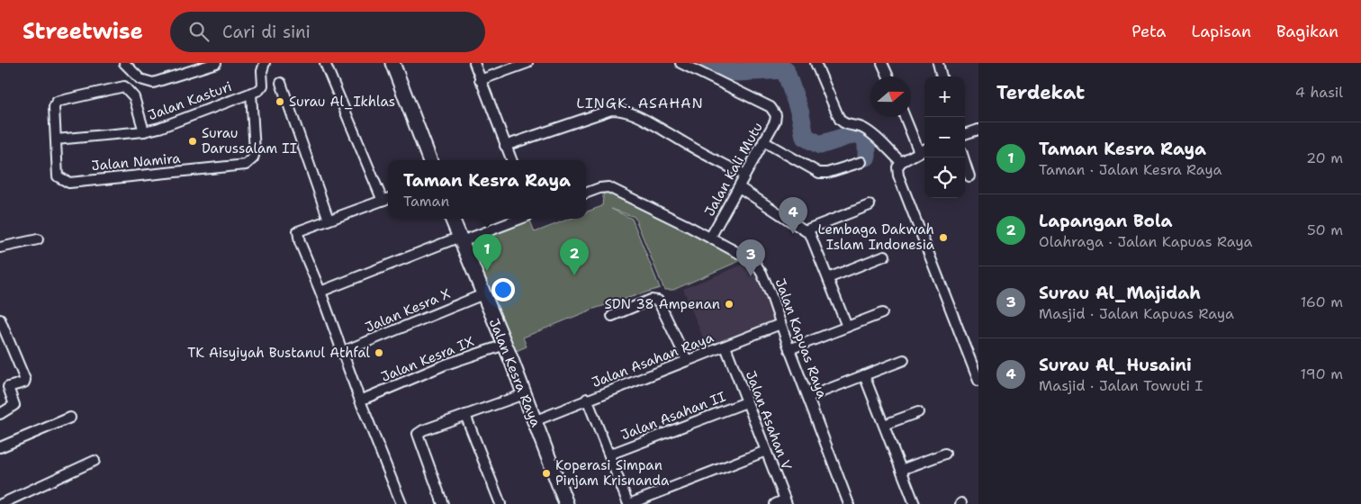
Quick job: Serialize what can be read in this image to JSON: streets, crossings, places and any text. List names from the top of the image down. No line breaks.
{"streets":{"street":["Jalan Kasturi","Jalan Namira","Jalan Kali Mutu","Jalan Kesra X","Jalan Kapuas Raya","Jalan Kesra IX","Jalan Asahan Raya","Jalan Kesra Raya","Jalan Asahan II","Jalan Asahan V"]},"crossings":[["Jalan Kasturi","Jalan Namira"],["Jalan Kali Mutu","Jalan Kapuas Raya"],["Jalan Kesra X","Jalan Kesra Raya"],["Jalan Kapuas Raya","Jalan Asahan Raya"],["Jalan Kesra IX","Jalan Kesra Raya"],["Jalan Asahan Raya","Jalan Kesra Raya"],["Jalan Asahan Raya","Jalan Asahan V"],["Jalan Asahan II","Jalan Asahan V"]],"districts":["LINGK. ASAHAN"],"places":["Surau Al_Ikhlas","Surau Darussalam II","Lembaga Dakwah Islam Indonesia","SDN 38 Ampenan","TK Aisyiyah Bustanul Athfal","Koperasi Simpan Pinjam Krisnanda"],"north":"right","page":{"header":"Streetwise","search":"Cari di sini","nav":["Peta","Lapisan","Bagikan"],"heading":["Terdekat","4 hasil"],"map_buttons":["+","−"],"list":[{"mark":"1","name":"Taman Kesra Raya","note":"Taman · Jalan Kesra Raya","value":"20 m"},{"mark":"2","name":"Lapangan Bola","note":"Olahraga · Jalan Kapuas Raya","value":"50 m"},{"mark":"3","name":"Surau Al_Majidah","note":"Masjid · Jalan Kapuas Raya","value":"160 m"},{"mark":"4","name":"Surau Al_Husaini","note":"Masjid · Jalan Towuti I","value":"190 m"}],"popup":["Taman Kesra Raya","Taman"],"pins":["4","1","2","3"]}}
